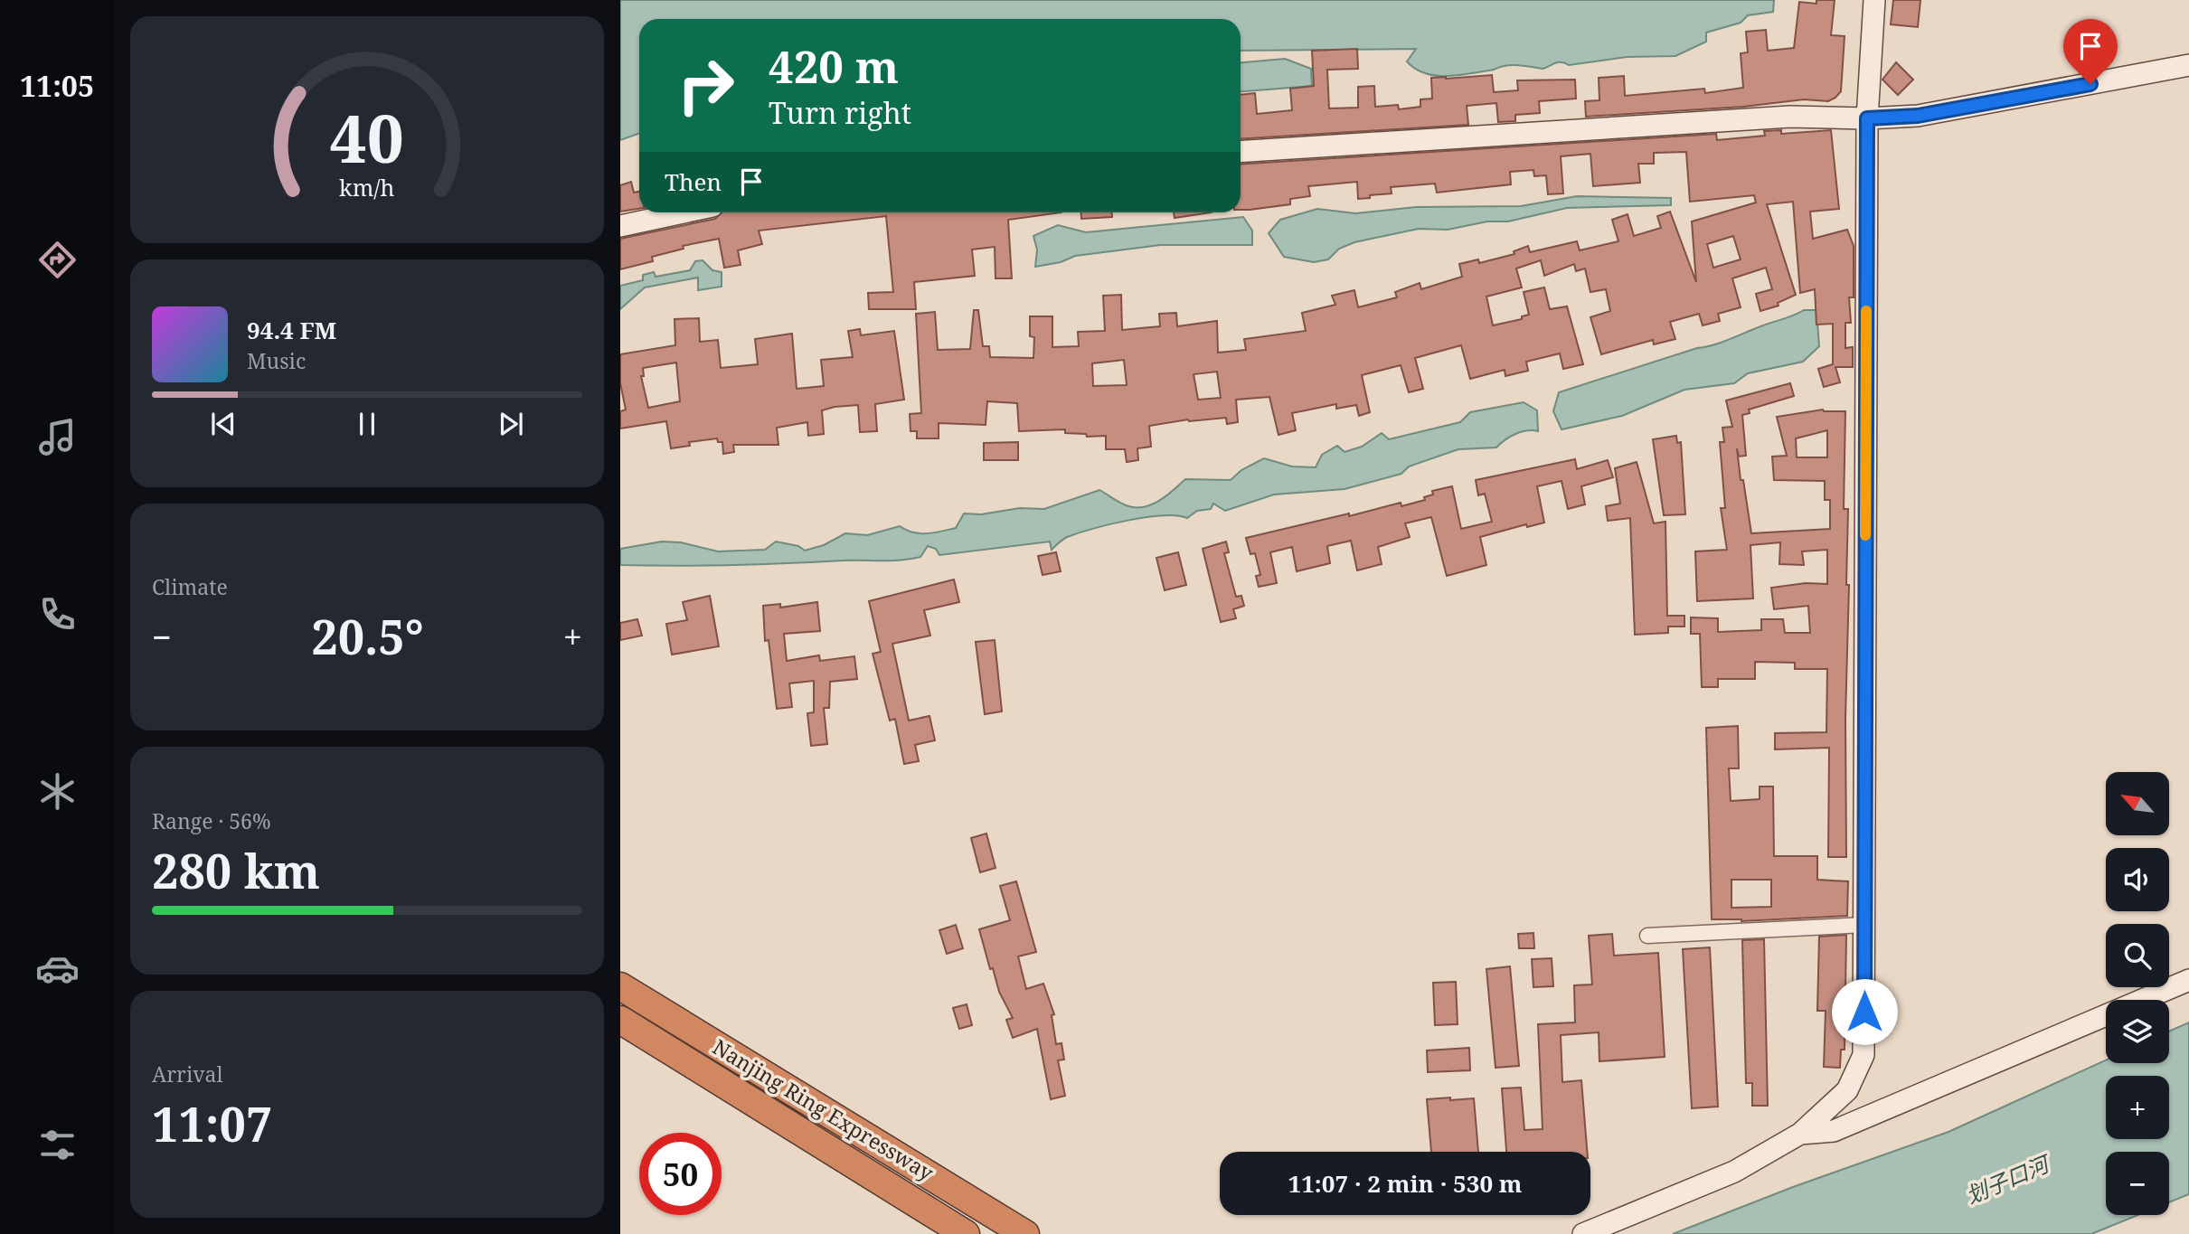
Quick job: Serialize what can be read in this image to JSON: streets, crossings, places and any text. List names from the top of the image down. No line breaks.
{"streets":{"highway":["Nanjing Ring Expressway"]},"water":["划子口河"],"north":"top left","page":{"tabs":"11:05","turn":["420 m","Turn right"],"then":"Then","song":["94.4 FM","Music"],"tile":["Climate",["Range · 56%","280 km"],["Arrival","11:07"]],"heat":["−","20.5°","+"],"map_buttons":["+","−"],"limit":"50","trip":"11:07 · 2 min · 530 m","gauge":["40","km/h"]}}
